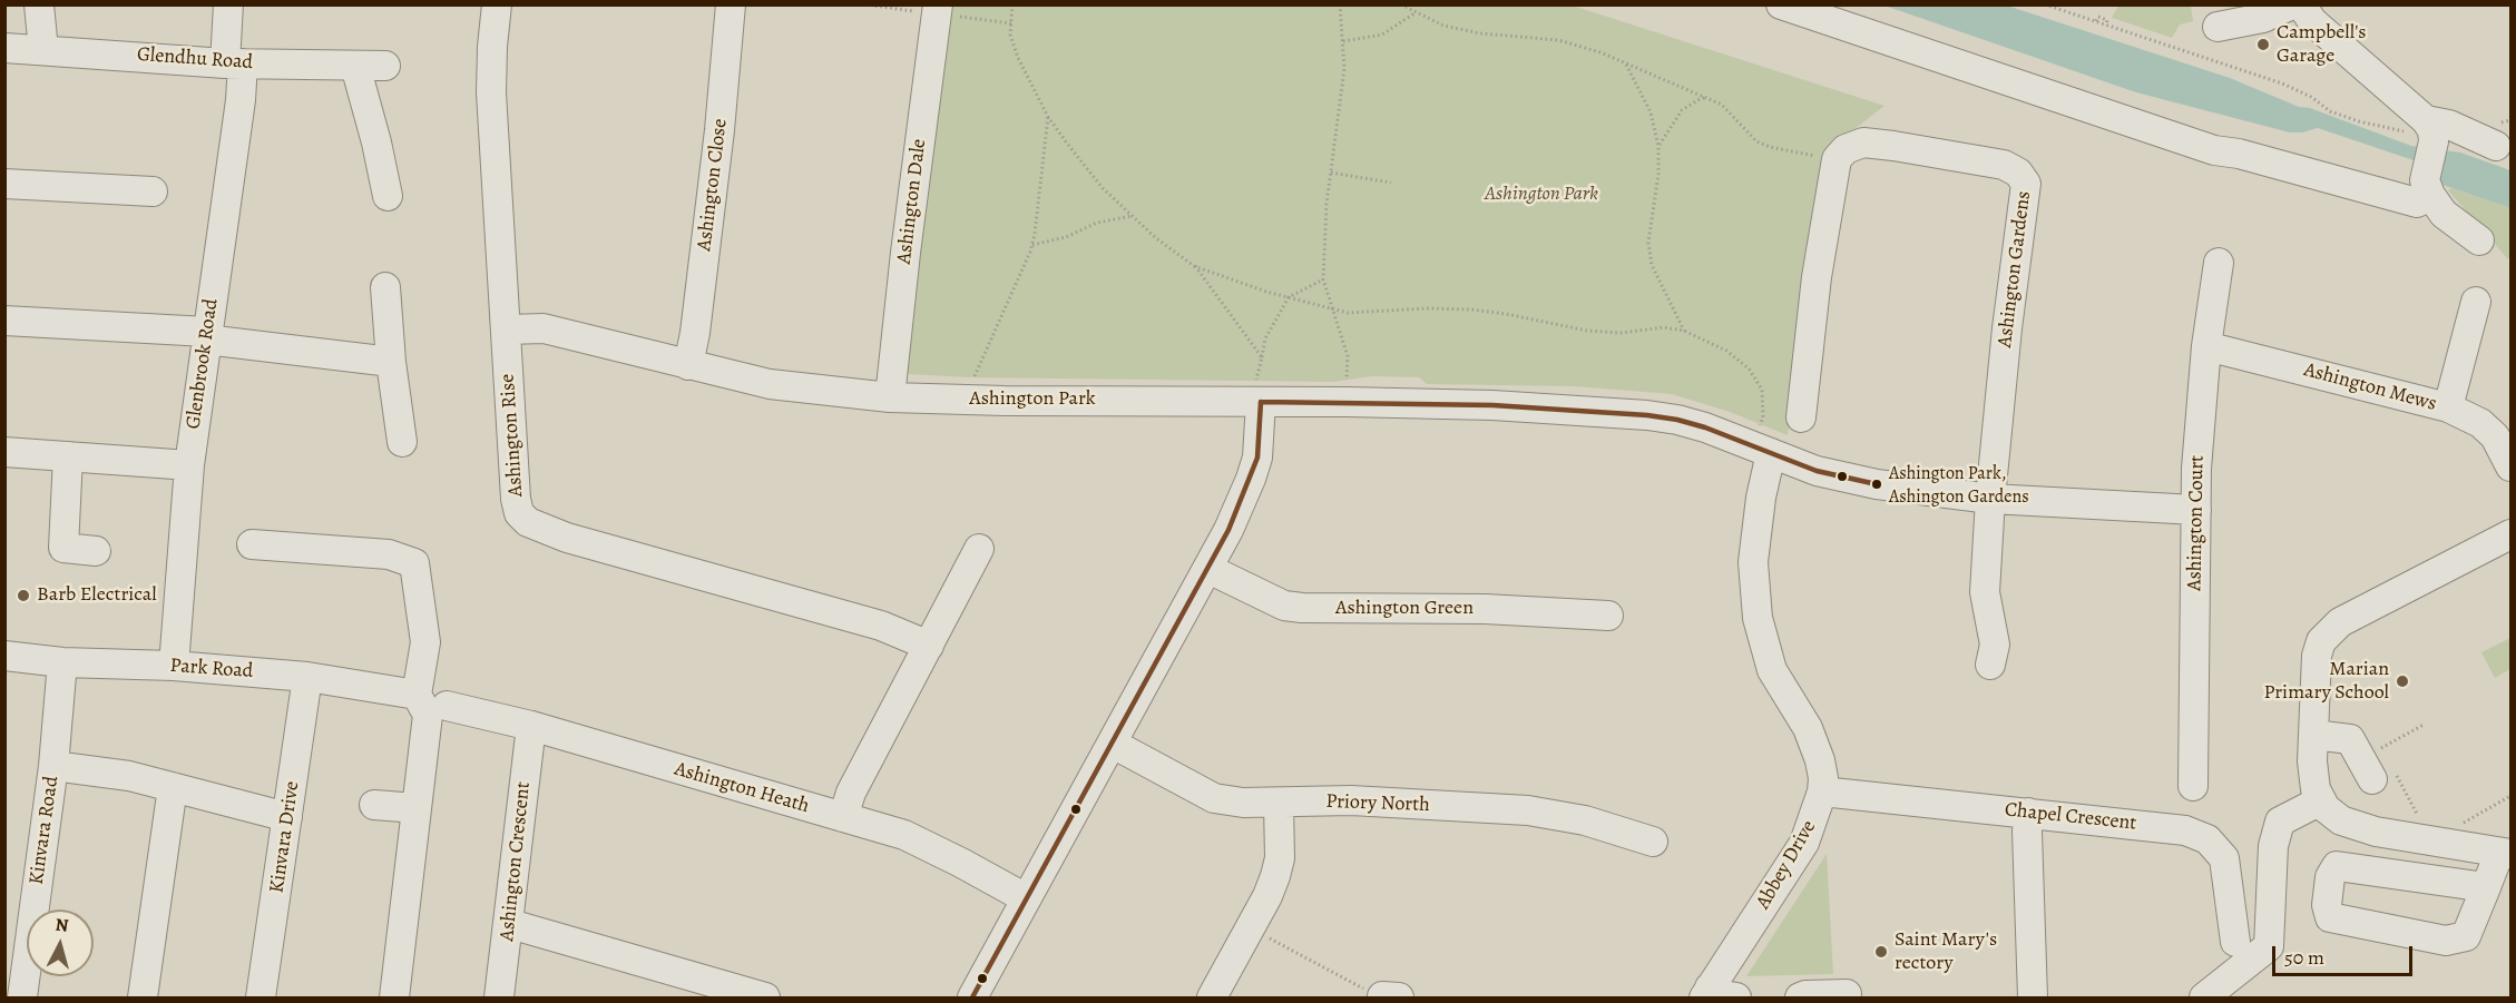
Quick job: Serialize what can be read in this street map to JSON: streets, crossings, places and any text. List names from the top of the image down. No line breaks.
{"streets":{"street":["Glendhu Road","Ashington Close","Ashington Dale","Ashington Gardens","Glenbrook Road","Ashington Mews","Ashington Park","Ashington Rise","Ashington Court","Ashington Green","Park Road","Ashington Heath","Priory North","Chapel Crescent","Kinvara Road","Kinvara Drive","Ashington Crescent","Abbey Drive"]},"crossings":[["Glendhu Road","Glenbrook Road"],["Ashington Close","Ashington Park"],["Ashington Dale","Ashington Park"],["Ashington Gardens","Ashington Park"],["Glenbrook Road","Park Road"],["Ashington Mews","Ashington Court"],["Ashington Park","Ashington Rise"],["Ashington Park","Ashington Court"],["Ashington Park","Abbey Drive"],["Park Road","Kinvara Road"],["Park Road","Kinvara Drive"],["Ashington Heath","Ashington Crescent"],["Chapel Crescent","Abbey Drive"]],"parks":["Ashington Park"],"places":["Campbell's Garage","Ashington Park, Ashington Gardens","Barb Electrical","Marian Primary School","Saint Mary's rectory"],"scale_bar":"50 m","north":"top"}
